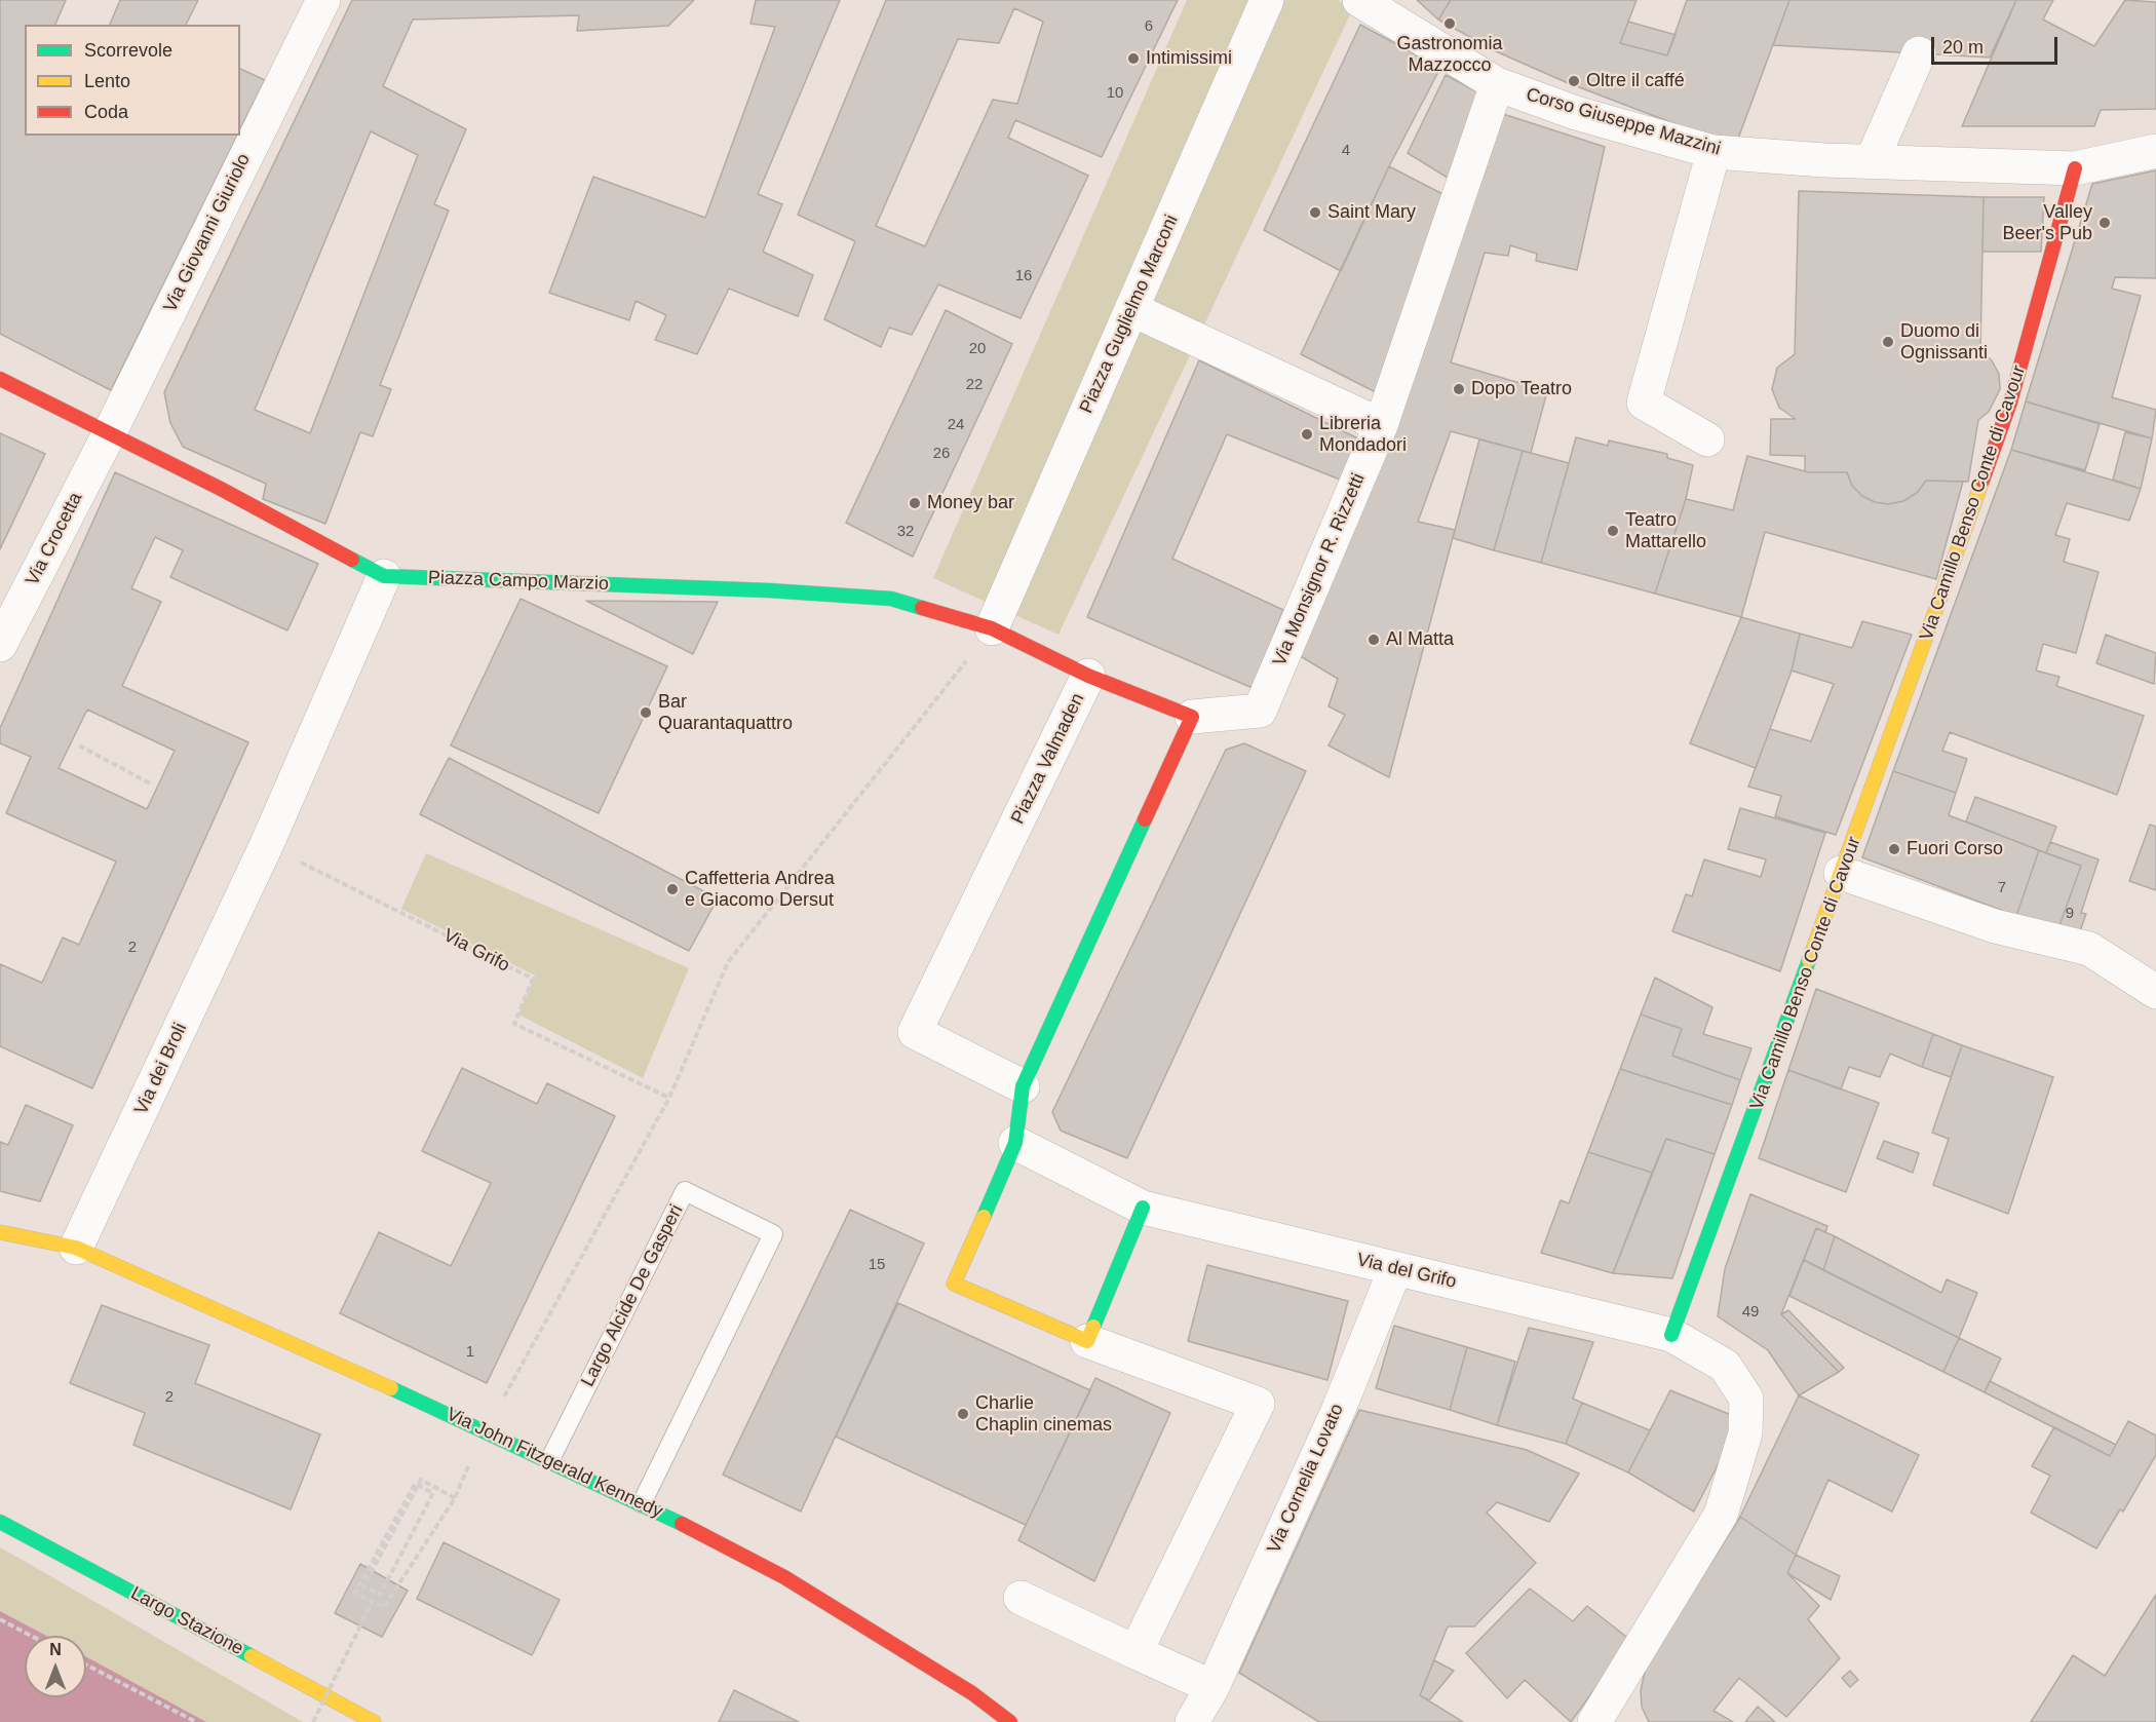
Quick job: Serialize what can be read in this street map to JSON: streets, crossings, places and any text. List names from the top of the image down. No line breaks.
{"streets":{"street":["Corso Giuseppe Mazzini","Via Giovanni Giuriolo","Piazza Guglielmo Marconi","Via Camillo Benso Conte di Cavour","Via Crocetta","Via Monsignor R. Rizzetti","Piazza Campo Marzio","Piazza Valmaden","Via dei Broli","Via del Grifo","Via John Fitzgerald Kennedy","Via Cornelia Lovato","Largo Stazione"],"lane":["Largo Alcide De Gasperi"],"path":["Via Grifo"]},"crossings":[["Corso Giuseppe Mazzini","Via Camillo Benso Conte di Cavour"],["Corso Giuseppe Mazzini","Via Monsignor R. Rizzetti"],["Via Giovanni Giuriolo","Via Crocetta"],["Piazza Guglielmo Marconi","Piazza Campo Marzio"],["Via Camillo Benso Conte di Cavour","Via del Grifo"],["Via Monsignor R. Rizzetti","Piazza Valmaden"],["Piazza Campo Marzio","Piazza Valmaden"],["Via Grifo","Via dei Broli"],["Via dei Broli","Via John Fitzgerald Kennedy"],["Via del Grifo","Via Cornelia Lovato"],["Largo Alcide De Gasperi","Via John Fitzgerald Kennedy"]],"places":["Gastronomia Mazzocco","Intimissimi","Oltre il caffé","Saint Mary","Valley Beer's Pub","Duomo di Ognissanti","Dopo Teatro","Libreria Mondadori","Money bar","Teatro Mattarello","Al Matta","Bar Quarantaquattro","Fuori Corso","Caffetteria Andrea e Giacomo Dersut","Charlie Chaplin cinemas"],"house_numbers":["6","10","4","16","20","22","24","26","32","7","9","2","15","49","1","2"],"legend":["Scorrevole","Lento","Coda"],"scale_bar":"20 m","north":"top"}
